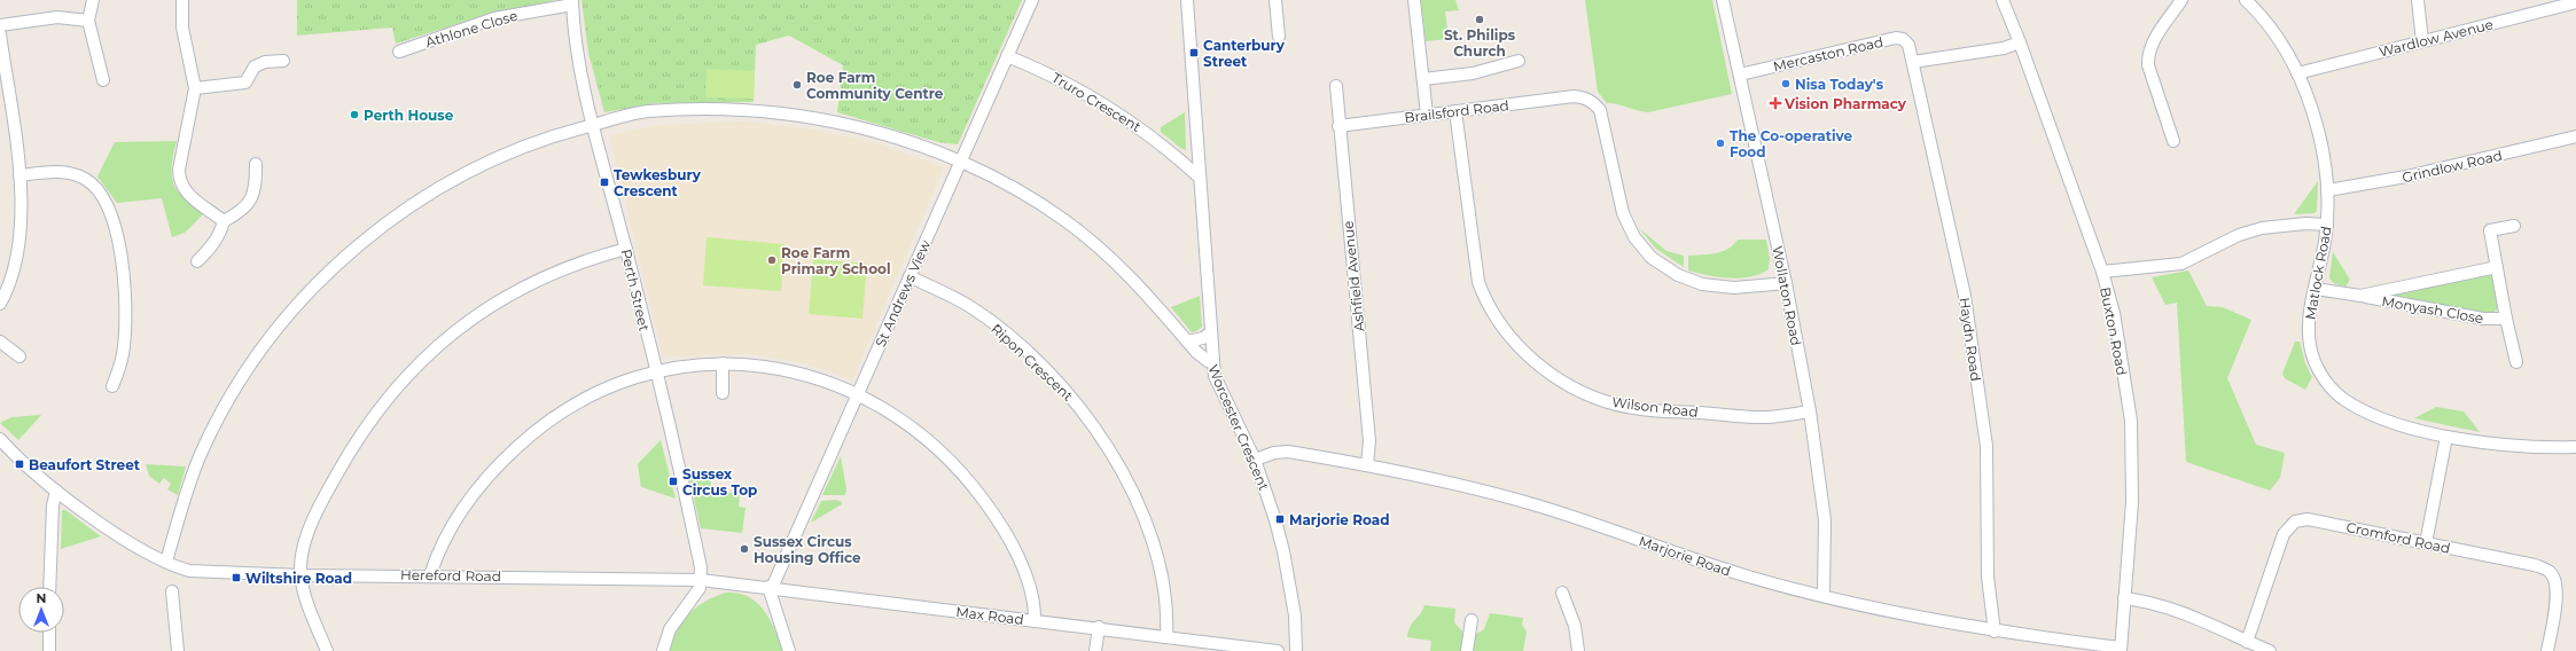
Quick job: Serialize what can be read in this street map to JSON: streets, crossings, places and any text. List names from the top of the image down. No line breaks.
{"streets":{"street":["Athlone Close","Wardlow Avenue","Mercaston Road","Truro Crescent","Brailsford Road","Grindlow Road","Matlock Road","Ashfield Avenue","Perth Street","St Andrews View","Wollaton Road","Monyash Close","Buxton Road","Haydn Road","Ripon Crescent","Wilson Road","Worcester Crescent","Cromford Road","Marjorie Road","Hereford Road","Max Road"]},"crossings":[["Athlone Close","Perth Street"],["Wardlow Avenue","Matlock Road"],["Mercaston Road","Wollaton Road"],["Mercaston Road","Haydn Road"],["Truro Crescent","St Andrews View"],["Brailsford Road","Ashfield Avenue"],["Brailsford Road","Wollaton Road"],["Brailsford Road","Wilson Road"],["Grindlow Road","Matlock Road"],["Matlock Road","Monyash Close"],["Ashfield Avenue","Marjorie Road"],["Perth Street","Worcester Crescent"],["Perth Street","Hereford Road"],["Perth Street","Max Road"],["St Andrews View","Ripon Crescent"],["St Andrews View","Worcester Crescent"],["St Andrews View","Max Road"],["Wollaton Road","Wilson Road"],["Wollaton Road","Marjorie Road"],["Buxton Road","Marjorie Road"],["Haydn Road","Marjorie Road"],["Ripon Crescent","Max Road"],["Worcester Crescent","Marjorie Road"],["Worcester Crescent","Hereford Road"],["Hereford Road","Max Road"]],"places":{"other":["St. Philips Church","Nisa Today's","Roe Farm Community Centre","Perth House","The Co-operative Food","Roe Farm Primary School","Sussex Circus Housing Office"],"transit":["Canterbury Street","Tewkesbury Crescent","Beaufort Street","Sussex Circus Top","Marjorie Road","Wiltshire Road"],"health":["Vision Pharmacy"]},"north":"top"}
